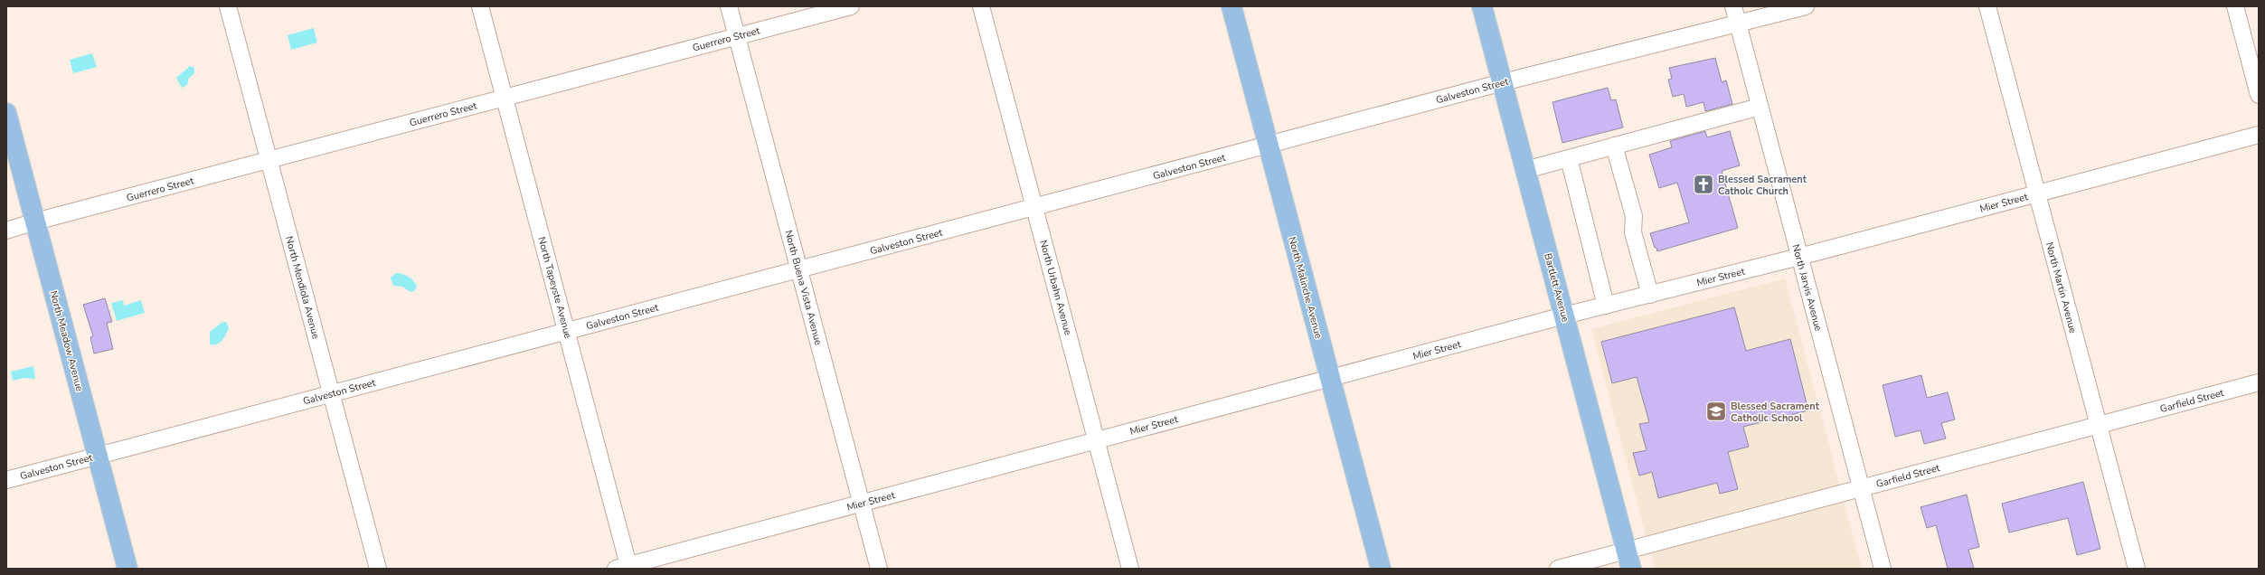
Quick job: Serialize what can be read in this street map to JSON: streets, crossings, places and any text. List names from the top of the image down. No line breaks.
{"streets":{"main road":["North Malinche Avenue","Bartlett Avenue","North Meadow Avenue"],"street":["Guerrero Street","Galveston Street","Mier Street","North Mendiola Avenue","North Tapeyste Avenue","North Buena Vista Avenue","North Urbahn Avenue","North Jarvis Avenue","North Martin Avenue","Garfield Street"]},"crossings":[["Guerrero Street","North Mendiola Avenue"],["Guerrero Street","North Tapeyste Avenue"],["Guerrero Street","North Buena Vista Avenue"],["Guerrero Street","North Meadow Avenue"],["Galveston Street","North Mendiola Avenue"],["Galveston Street","North Tapeyste Avenue"],["Galveston Street","North Buena Vista Avenue"],["Galveston Street","North Urbahn Avenue"],["Galveston Street","North Malinche Avenue"],["Galveston Street","Bartlett Avenue"],["Galveston Street","North Jarvis Avenue"],["Galveston Street","North Meadow Avenue"],["Mier Street","North Tapeyste Avenue"],["Mier Street","North Buena Vista Avenue"],["Mier Street","North Urbahn Avenue"],["Mier Street","North Malinche Avenue"],["Mier Street","Bartlett Avenue"],["Mier Street","North Jarvis Avenue"],["Mier Street","North Martin Avenue"],["Bartlett Avenue","Garfield Street"],["North Jarvis Avenue","Garfield Street"],["North Martin Avenue","Garfield Street"]],"places":{"church":["Blessed Sacrament Catholc Church"],"school or university":["Blessed Sacrament Catholic School"]}}
